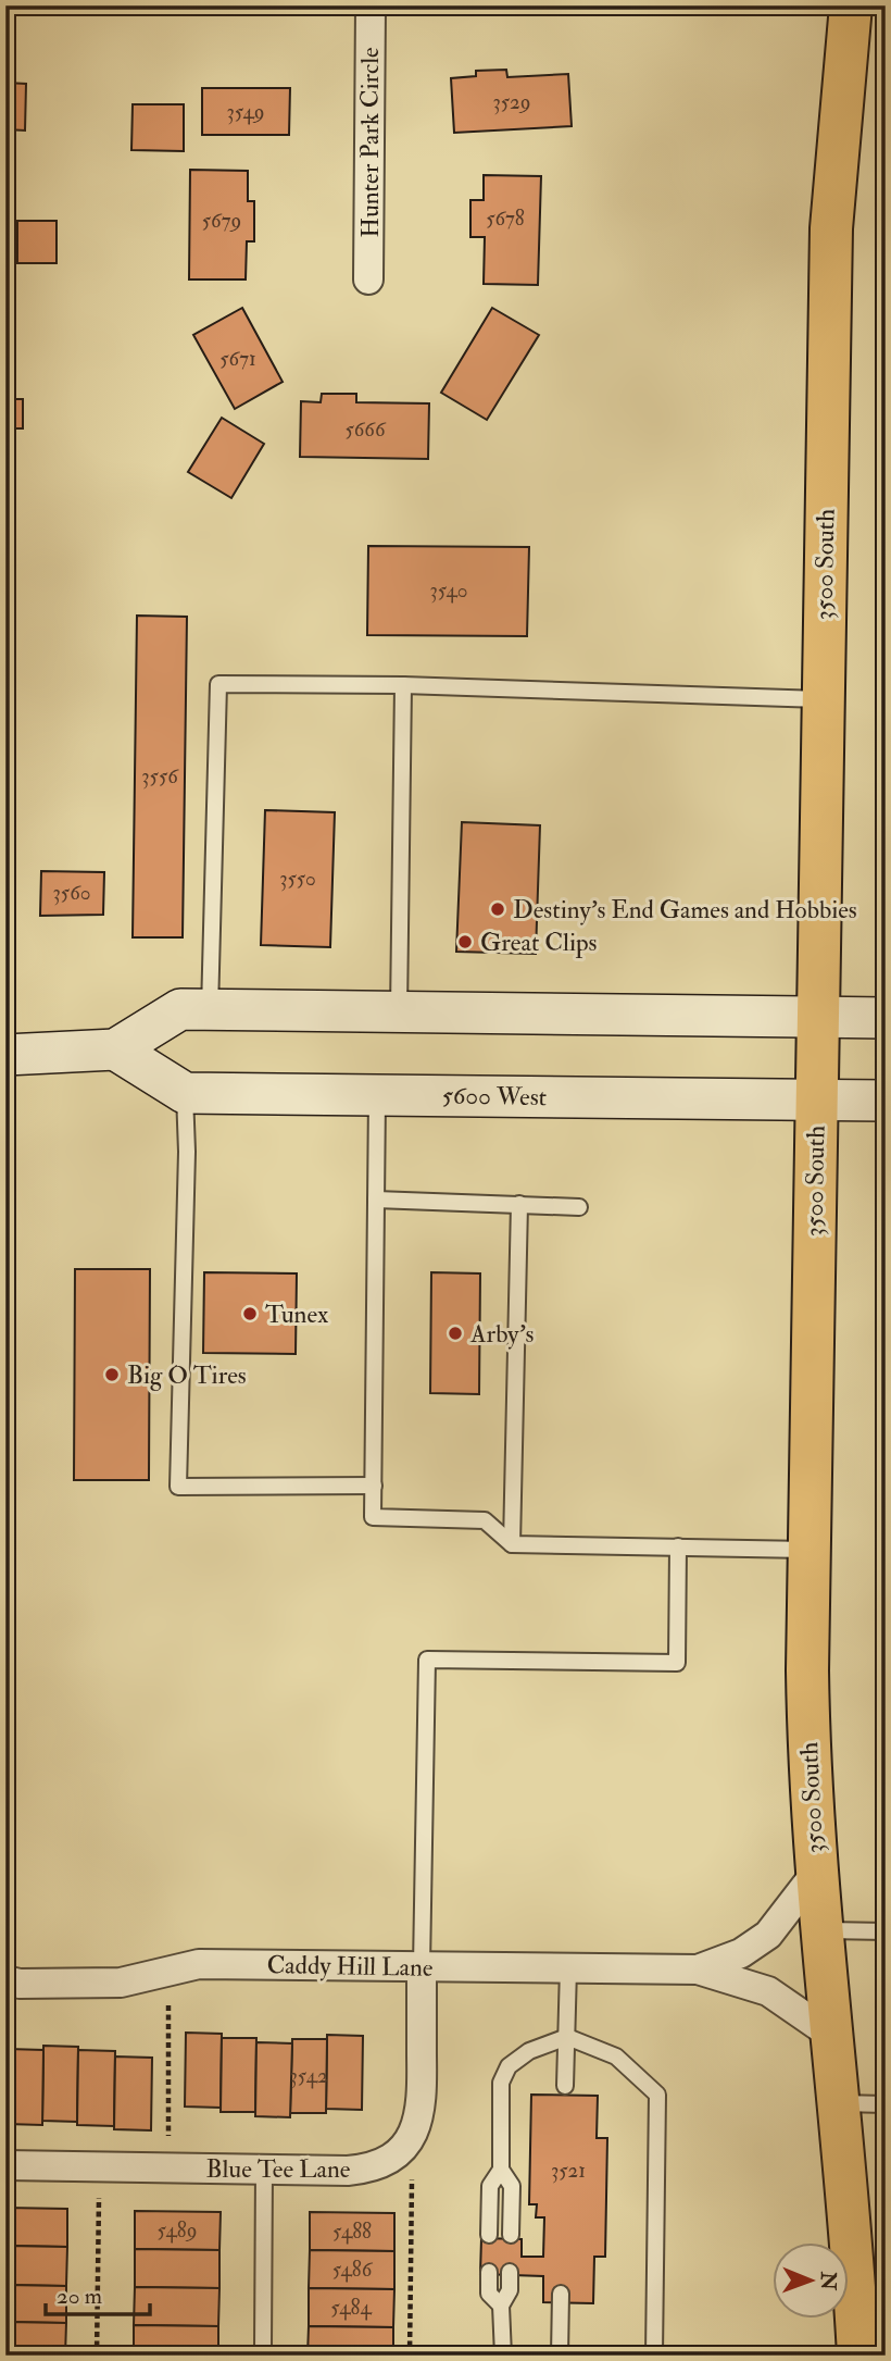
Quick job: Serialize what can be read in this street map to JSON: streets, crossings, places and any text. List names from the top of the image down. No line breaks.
{"streets":{"main road":["3500 South","5600 West"],"street":["Hunter Park Circle","Caddy Hill Lane","Blue Tee Lane"]},"crossings":[["3500 South","5600 West"],["3500 South","Caddy Hill Lane"],["Caddy Hill Lane","Blue Tee Lane"]],"places":["Destiny's End Games and Hobbies","Great Clips","Tunex","Arby's","Big O Tires"],"house_numbers":["3529","3549","5678","5679","5671","5666","3540","3556","3550","3560","3542","3521","5489","5488","5486","5484"],"scale_bar":"20 m","north":"right"}
